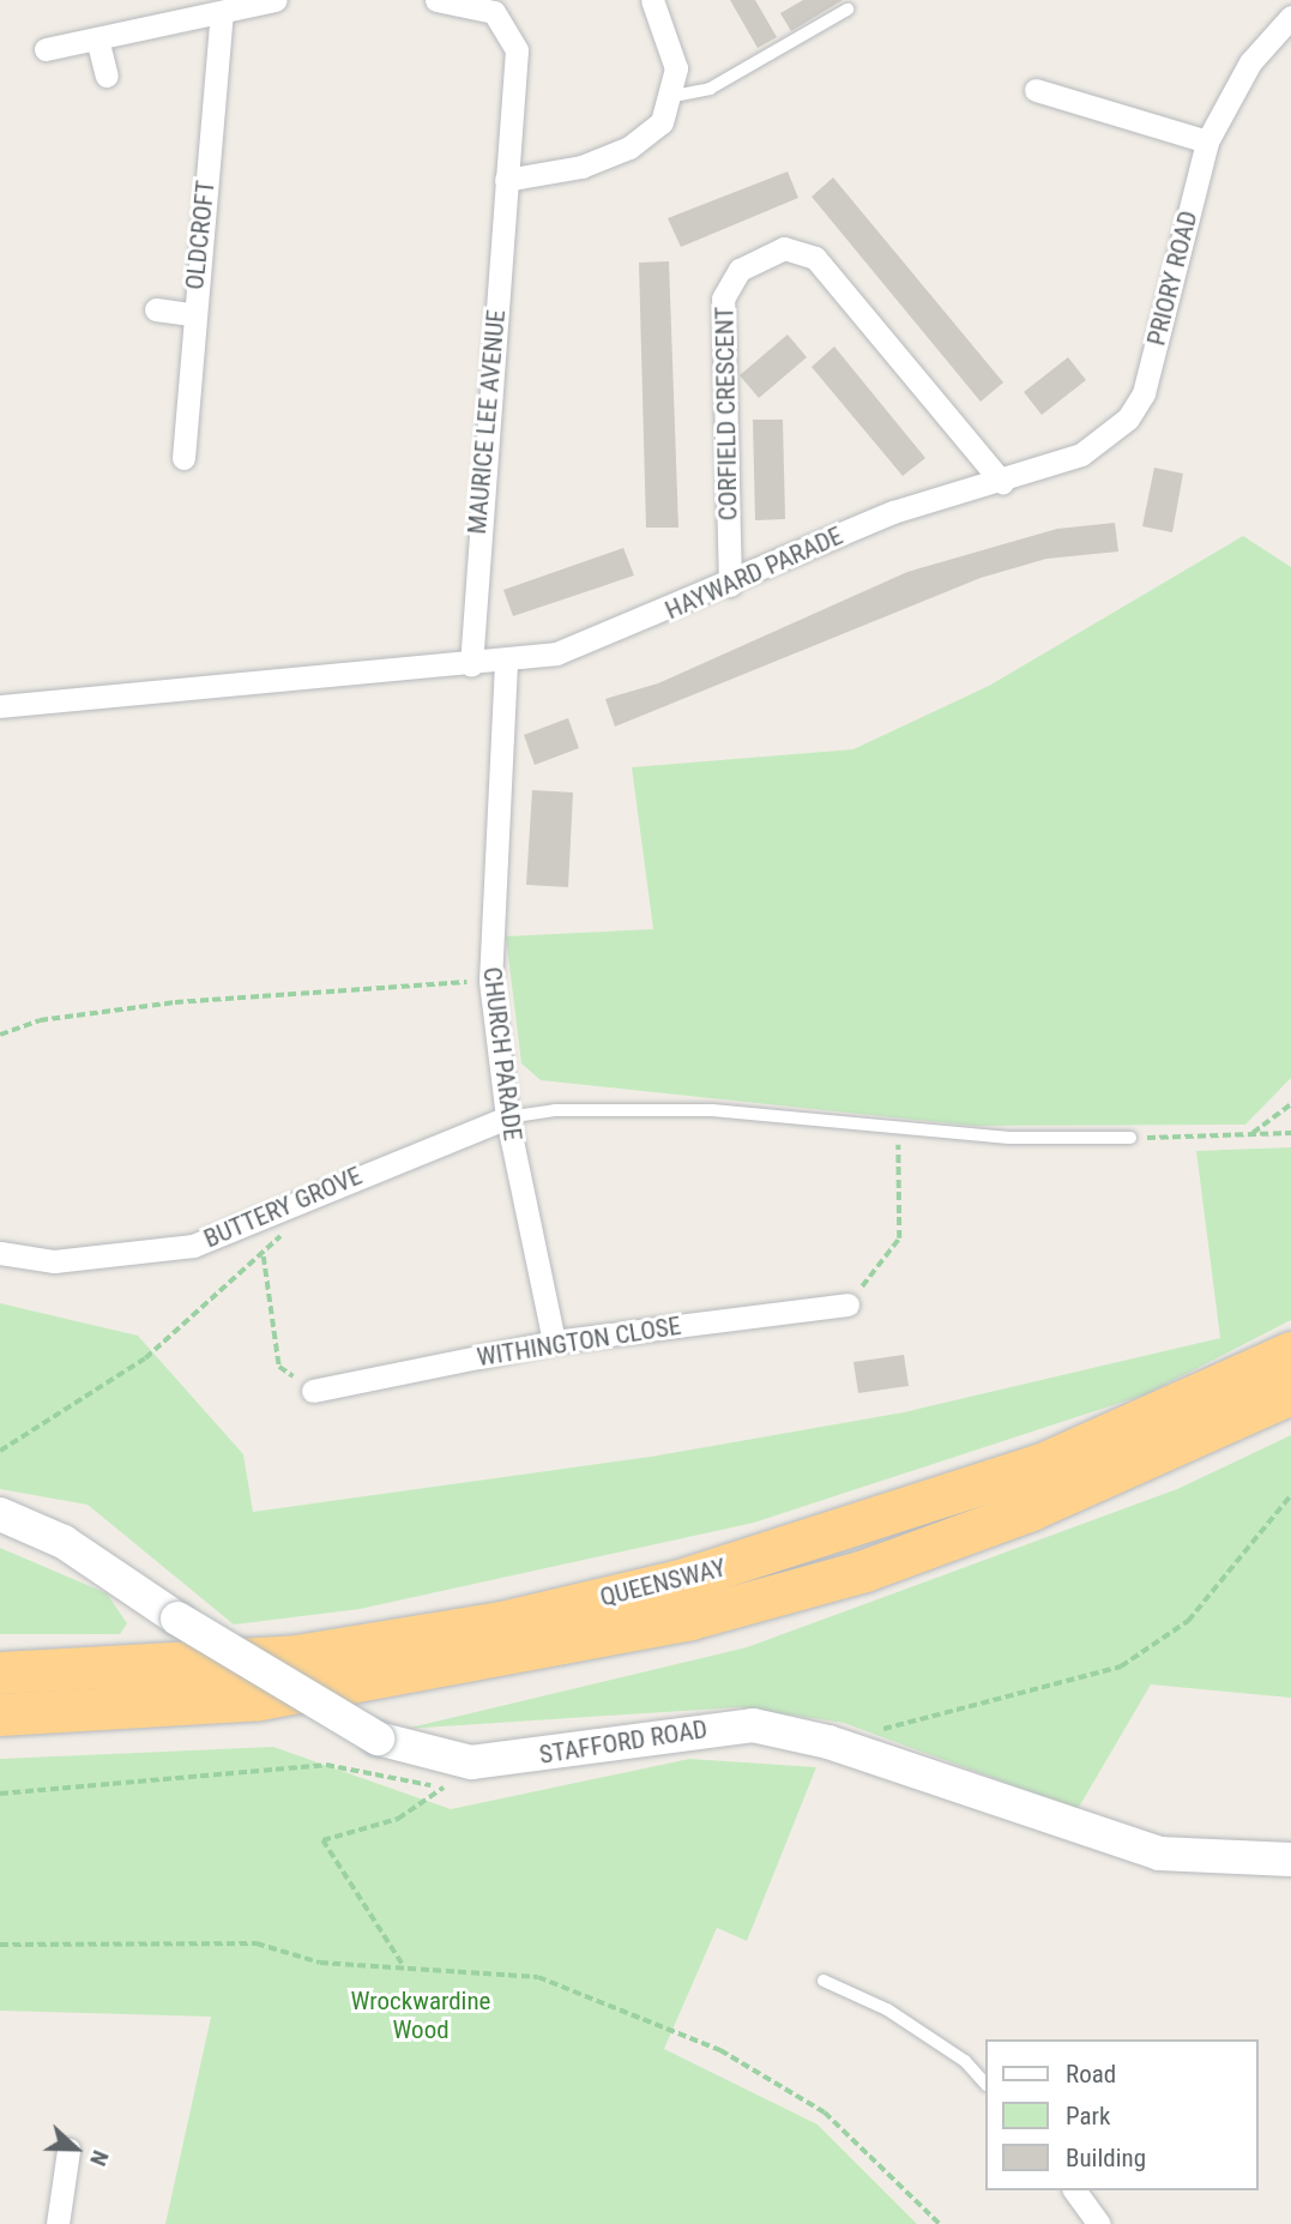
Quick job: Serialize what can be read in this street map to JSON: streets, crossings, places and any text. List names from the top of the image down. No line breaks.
{"streets":{"highway":["QUEENSWAY"],"street":["OLDCROFT","PRIORY ROAD","CORFIELD CRESCENT","MAURICE LEE AVENUE","HAYWARD PARADE","CHURCH PARADE","BUTTERY GROVE","WITHINGTON CLOSE","STAFFORD ROAD"]},"crossings":[["PRIORY ROAD","CORFIELD CRESCENT"],["PRIORY ROAD","HAYWARD PARADE"],["CORFIELD CRESCENT","HAYWARD PARADE"],["MAURICE LEE AVENUE","HAYWARD PARADE"],["HAYWARD PARADE","CHURCH PARADE"],["CHURCH PARADE","BUTTERY GROVE"],["CHURCH PARADE","WITHINGTON CLOSE"]],"parks":["Wrockwardine Wood"],"legend":["Road","Park","Building"],"north":"right"}
